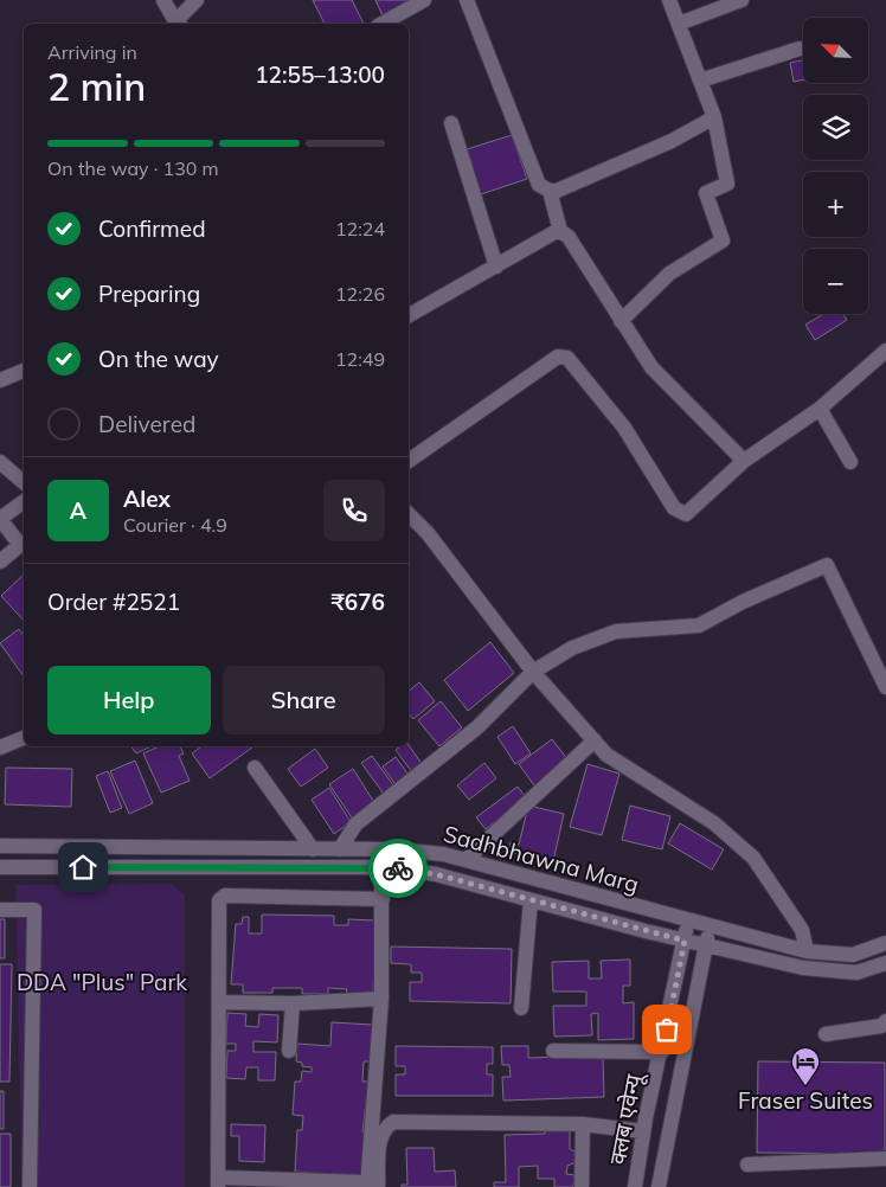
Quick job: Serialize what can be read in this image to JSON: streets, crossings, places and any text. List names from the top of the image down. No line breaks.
{"streets":{"street":["Sadhbhawna Marg","क्लब एवेन्यू"]},"crossings":[["Sadhbhawna Marg","क्लब एवेन्यू"]],"parks":["DDA \"Plus\" Park"],"places":{"hotel":["Fraser Suites"]},"north":"top left","page":{"map_buttons":["+","−"],"heading":["2 min","Arriving in","12:55–13:00"],"panel":["Alex","Courier · 4.9","Order #2521","₹676"],"bar":"On the way · 130 m","list":[["Confirmed","12:24"],["Preparing","12:26"],["On the way","12:49"],"Delivered"],"round":"A","buttons":["Help","Share"]}}
